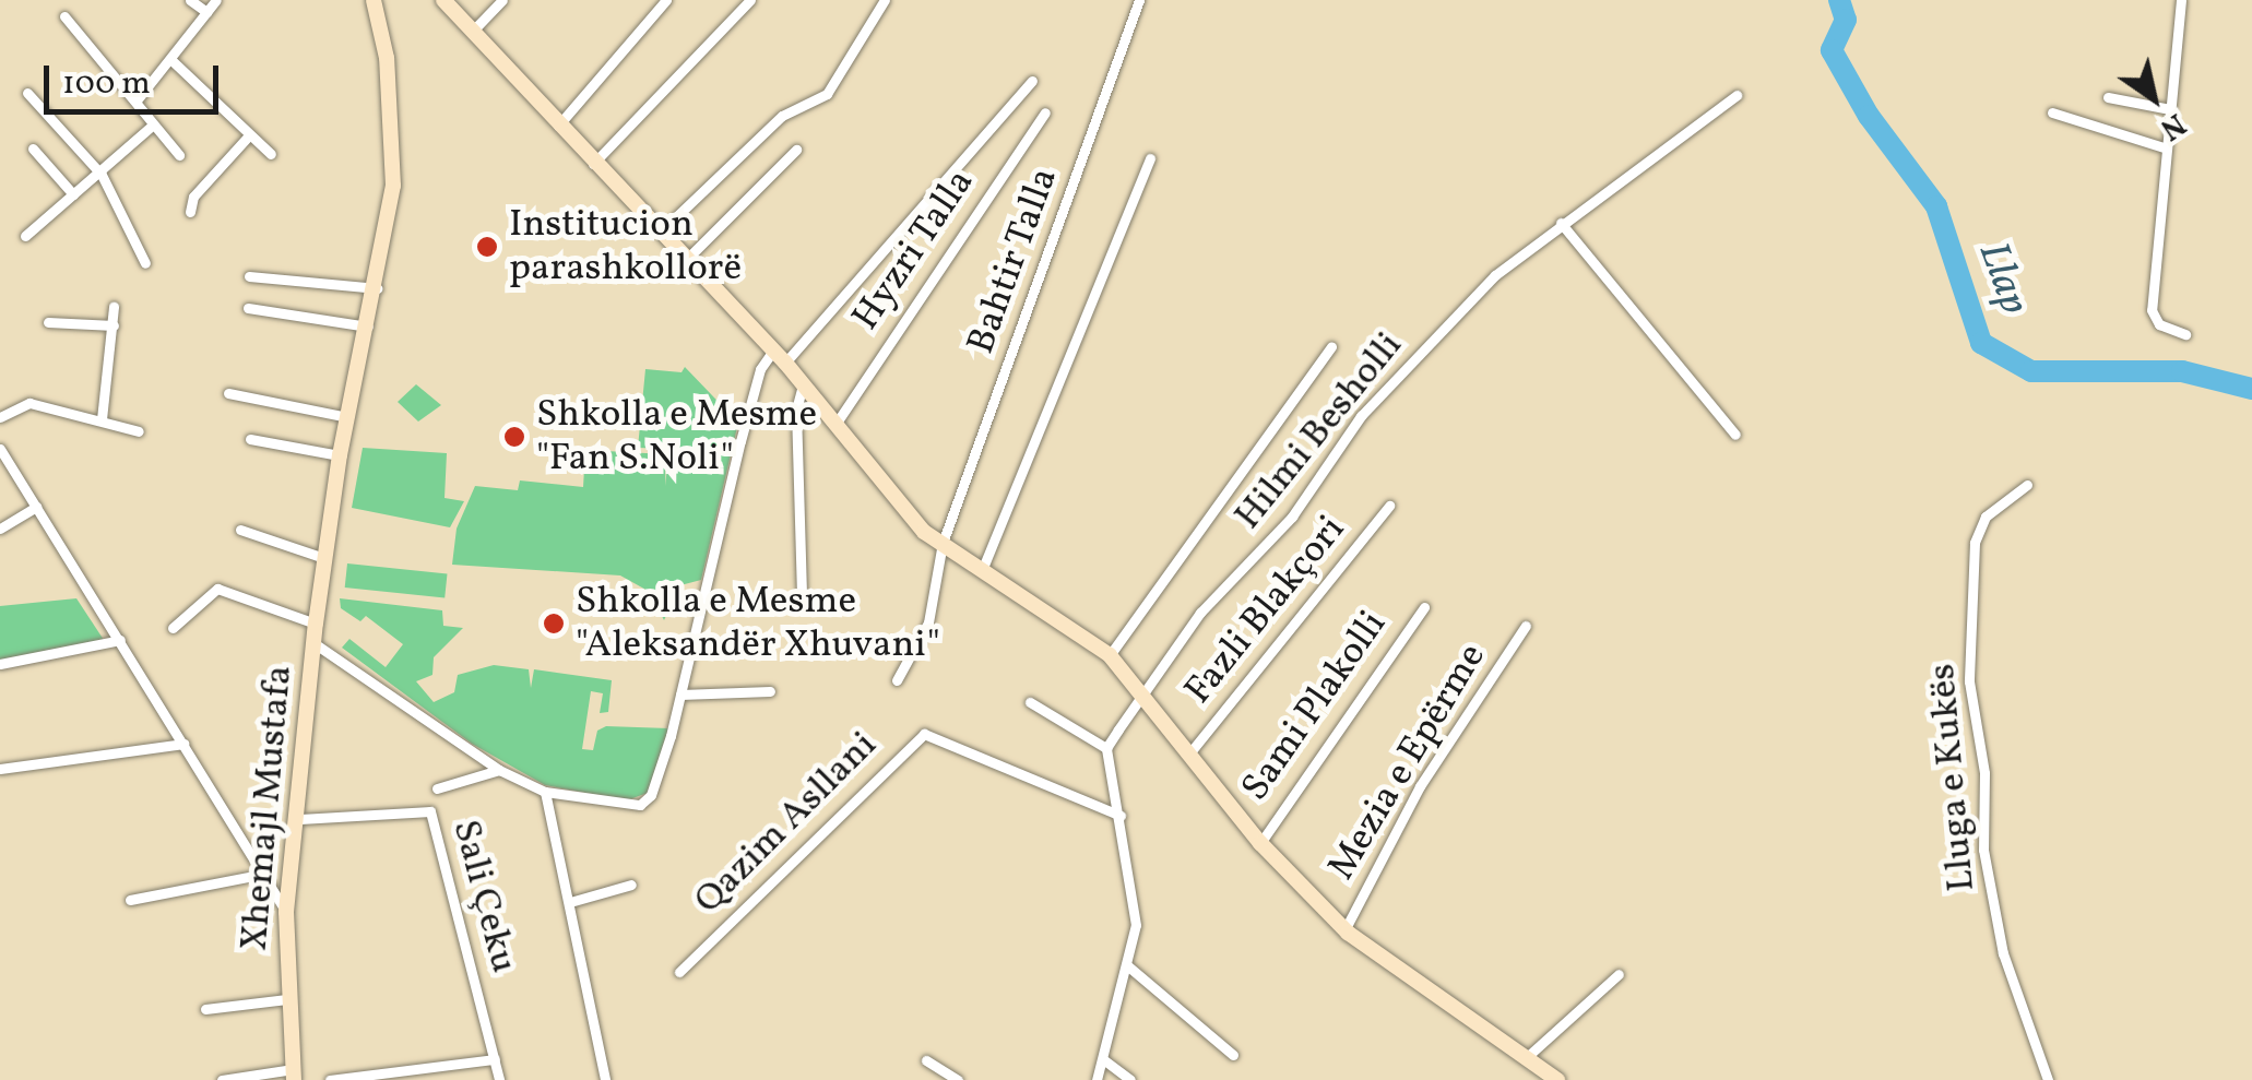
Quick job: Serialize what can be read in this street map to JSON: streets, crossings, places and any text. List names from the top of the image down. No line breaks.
{"streets":{"street":["Hyzri Talla","Bahtir Talla","Hilmi Besholli","Fazli Blakçori","Sami Plakolli","Mezia e Epërme","Lluga e Kukës","Xhemajl Mustafa","Qazim Asllani","Sali Çeku"]},"crossings":[["Hilmi Besholli","Sami Plakolli"],["Fazli Blakçori","Sami Plakolli"],["Sami Plakolli","Mezia e Epërme"],["Xhemajl Mustafa","Sali Çeku"]],"water":["Llap"],"places":["Institucion parashkollorë","Shkolla e Mesme \"Fan S.Noli\"","Shkolla e Mesme \"Aleksandër Xhuvani\""],"scale_bar":"100 m","north":"bottom right"}
